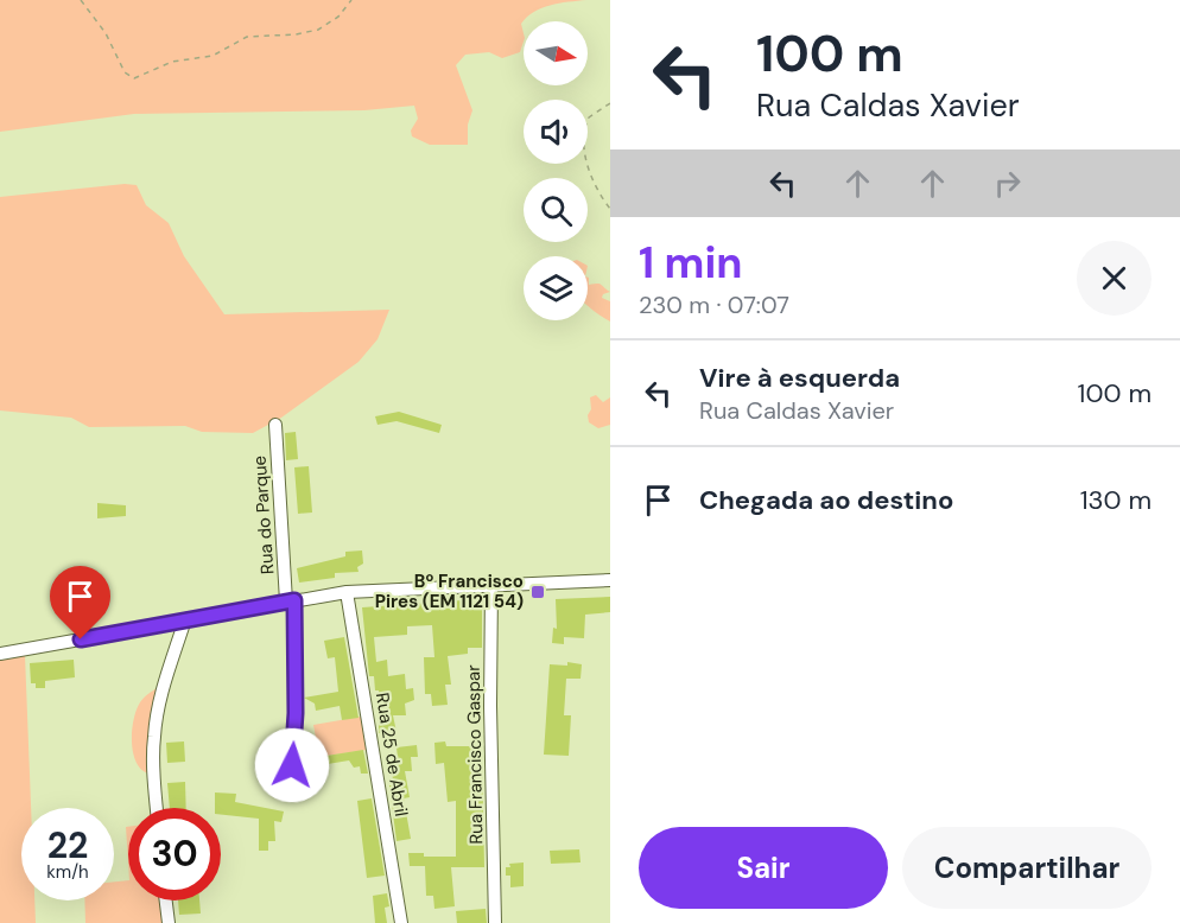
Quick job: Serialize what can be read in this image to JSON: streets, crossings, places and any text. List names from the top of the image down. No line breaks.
{"streets":{"street":["Rua do Parque","Rua 25 de Abril","Rua Francisco Gaspar"]},"places":{"transit":["Bº Francisco Pires (EM 1121 54)"]},"north":"right","page":{"turn":["100 m","Rua Caldas Xavier"],"heading":["1 min","230 m · 07:07"],"list":[{"name":"Vire à esquerda","note":"Rua Caldas Xavier","value":"100 m"},{"name":"Chegada ao destino","value":"130 m"}],"speed":"22 km/h","limit":"30","buttons":["Sair","Compartilhar"]}}
